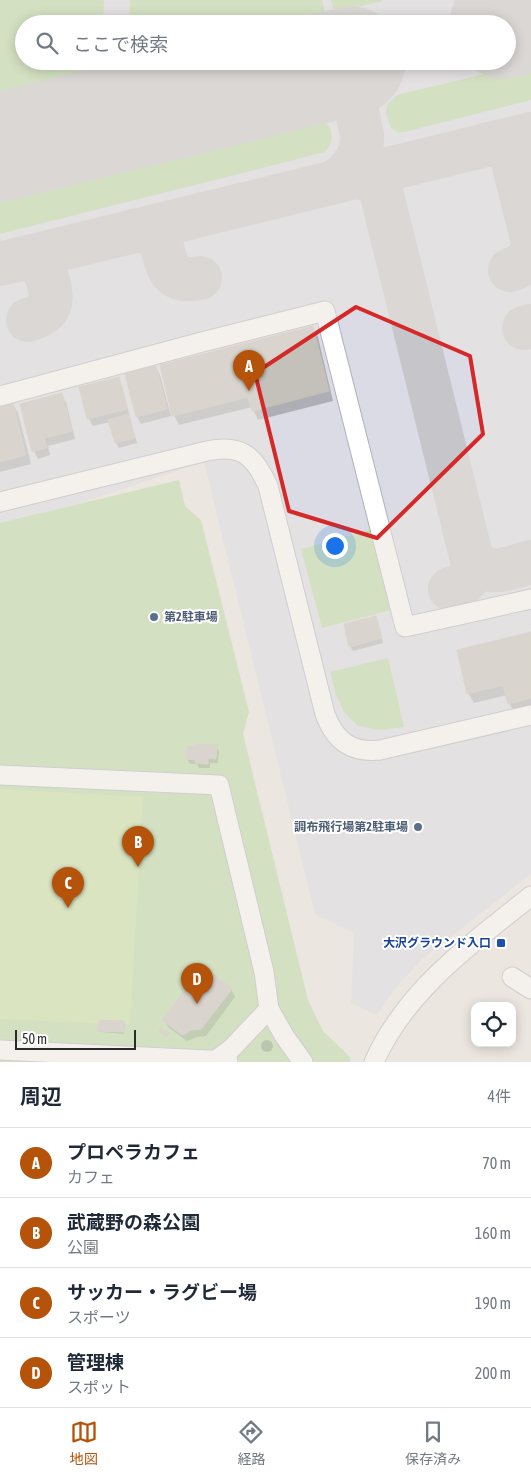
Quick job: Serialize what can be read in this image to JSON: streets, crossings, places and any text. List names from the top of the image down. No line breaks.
{"places":{"other":["第2駐車場","調布飛行場第2駐車場"],"transit":["大沢グラウンド入口"]},"scale_bar":"50 m","page":{"search":"ここで検索","pins":["A","B","C","D"],"scale":"50 m","heading":["周辺","4件"],"list":[{"mark":"A","name":"プロペラカフェ","note":"カフェ","value":"70 m"},{"mark":"B","name":"武蔵野の森公園","note":"公園","value":"160 m"},{"mark":"C","name":"サッカー・ラグビー場","note":"スポーツ","value":"190 m"},{"mark":"D","name":"管理棟","note":"スポット","value":"200 m"}],"nav":["地図","経路","保存済み"]}}
